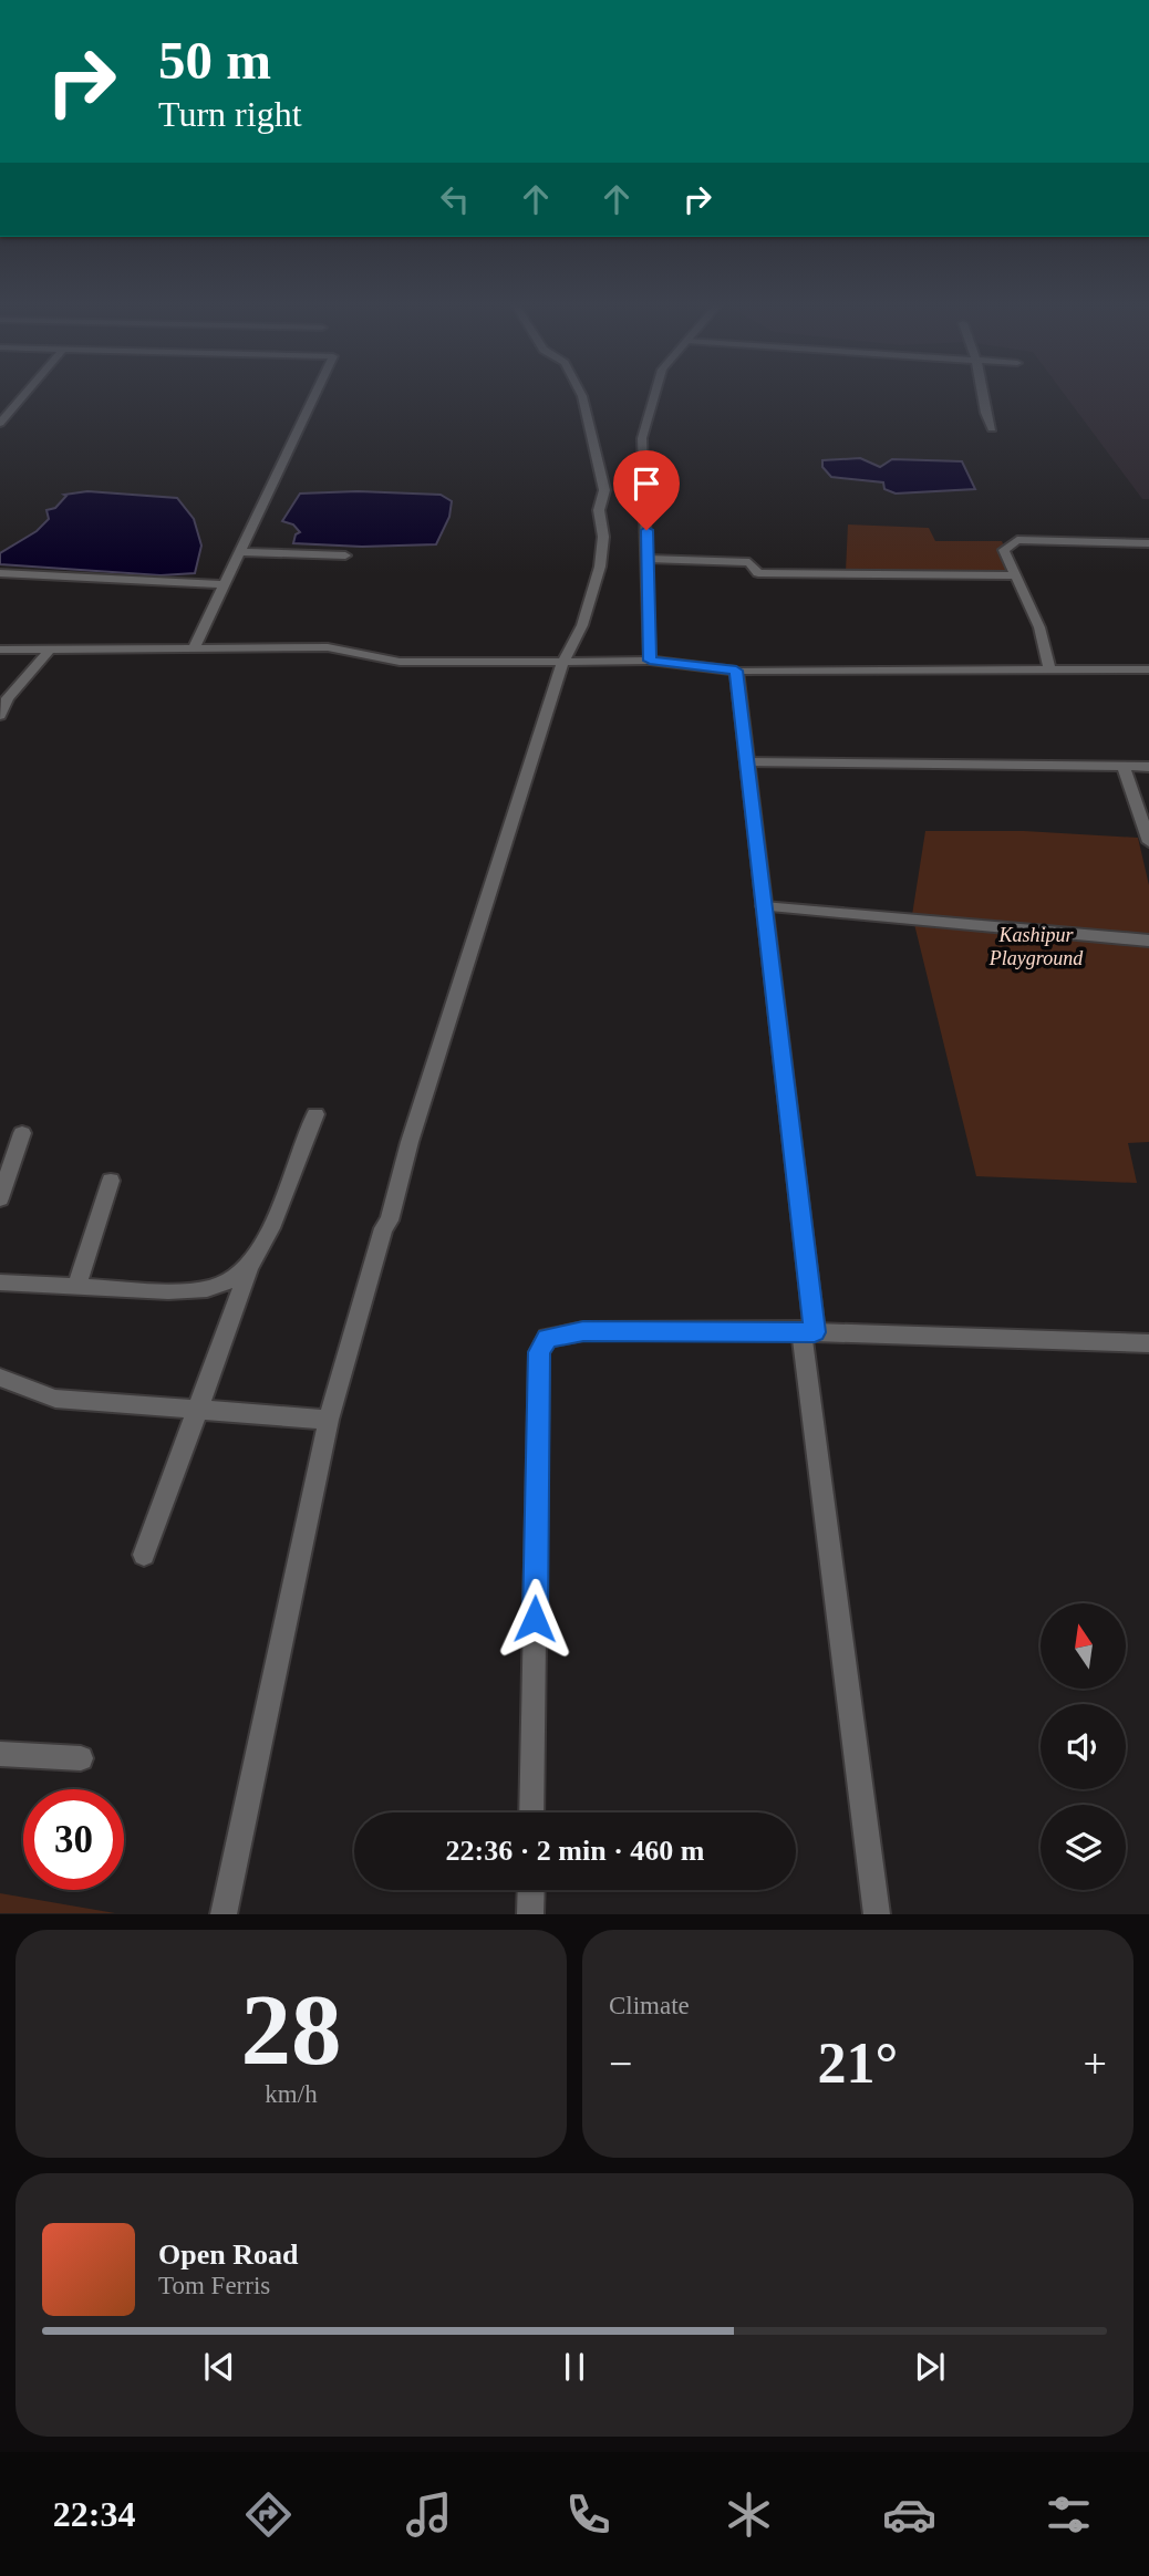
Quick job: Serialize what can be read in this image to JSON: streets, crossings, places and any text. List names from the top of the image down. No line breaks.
{"parks":["Kashipur Playground"],"north":"top","page":{"turn":["50 m","Turn right"],"limit":"30","trip":"22:36 · 2 min · 460 m","tile":[["28","km/h"],"Climate"],"heat":["−","21°","+"],"song":["Open Road","Tom Ferris"],"tabs":"22:34"}}
